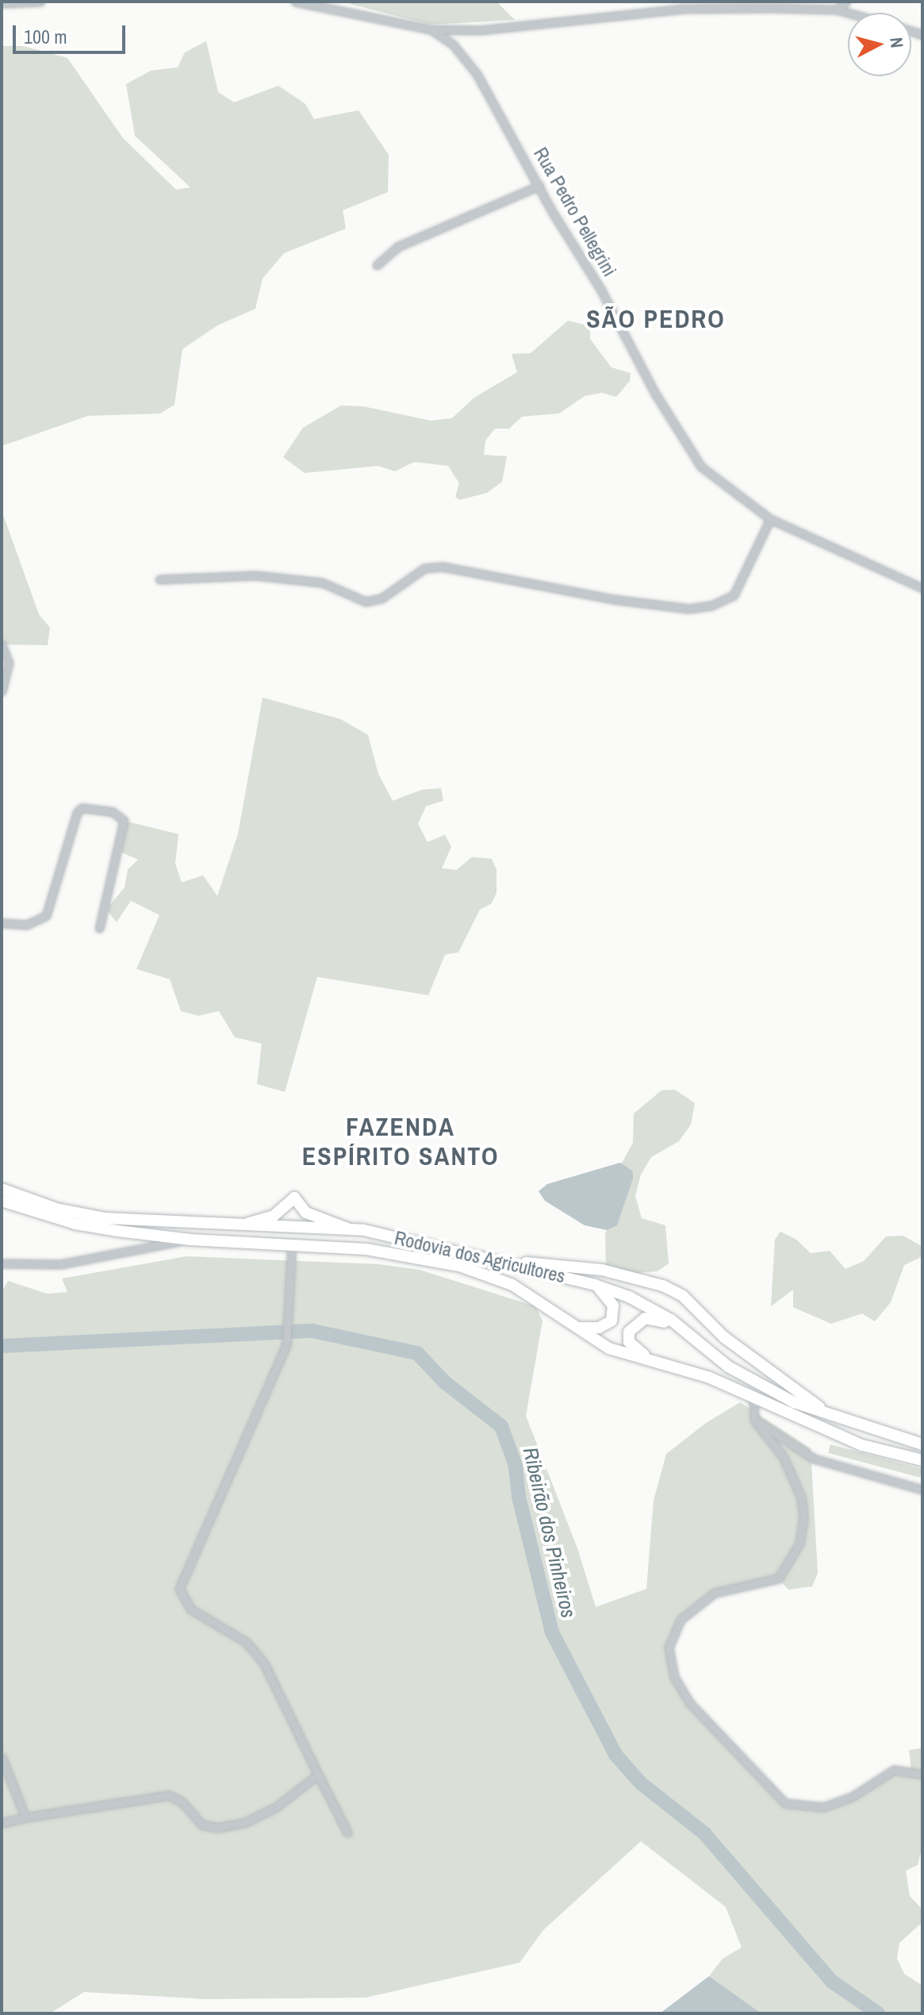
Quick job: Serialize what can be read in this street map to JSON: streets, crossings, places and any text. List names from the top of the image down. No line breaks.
{"streets":{"main road":["Rodovia dos Agricultores"],"street":["Rua Pedro Pellegrini"]},"districts":["SÃO PEDRO","FAZENDA ESPÍRITO SANTO"],"water":["Ribeirão dos Pinheiros"],"scale_bar":"100 m","north":"right"}
